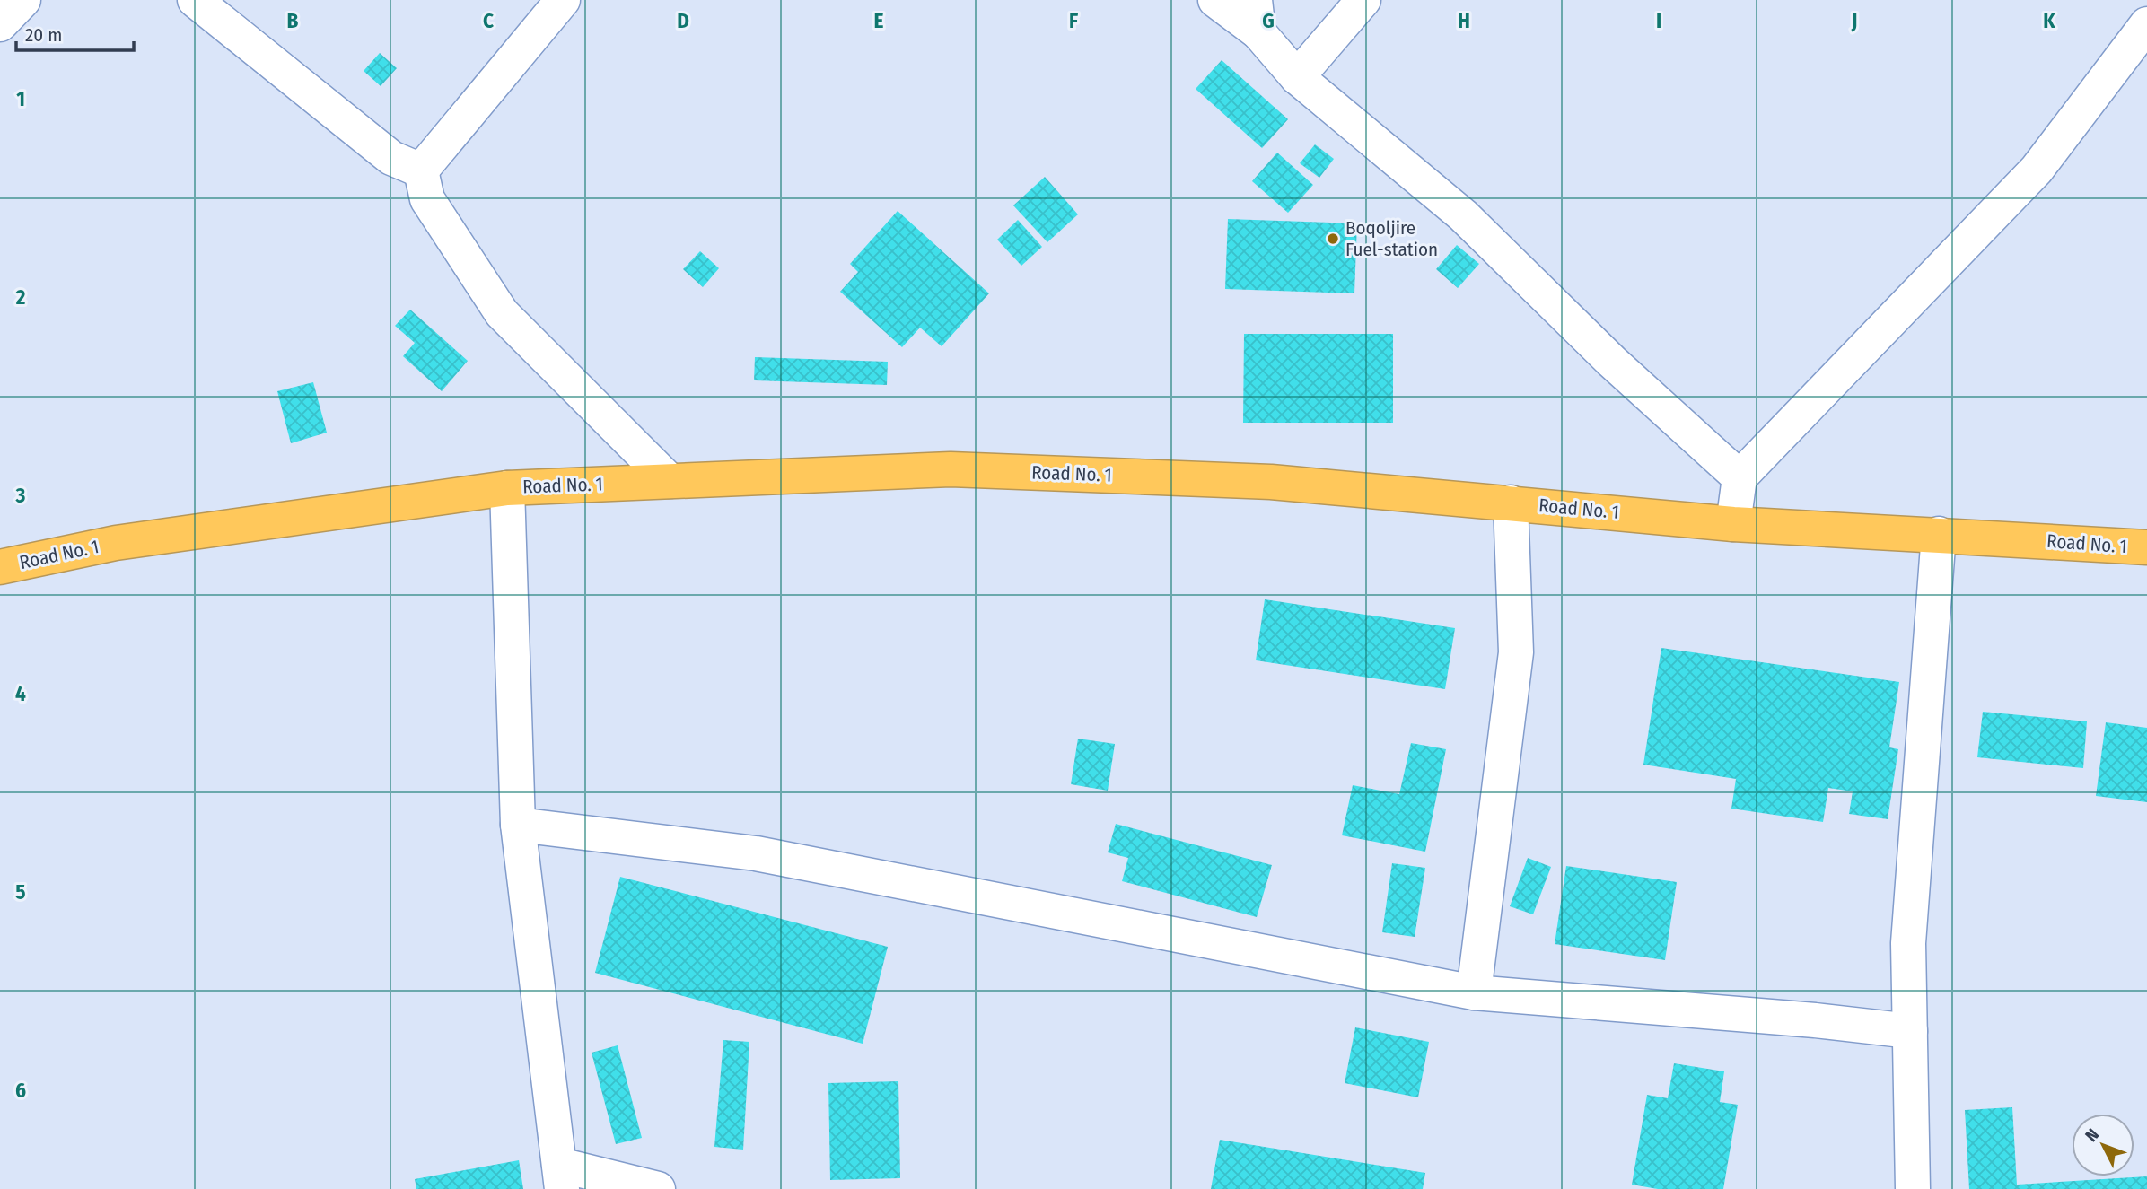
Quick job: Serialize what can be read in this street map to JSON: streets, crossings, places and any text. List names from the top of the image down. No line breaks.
{"streets":{"highway":["Road No. 1"]},"places":["Boqoljire Fuel-station"],"scale_bar":"20 m","north":"top left","grid":{"columns":["B","C","D","E","F","G","H","I","J","K"],"rows":["1","2","3","4","5","6"]}}
